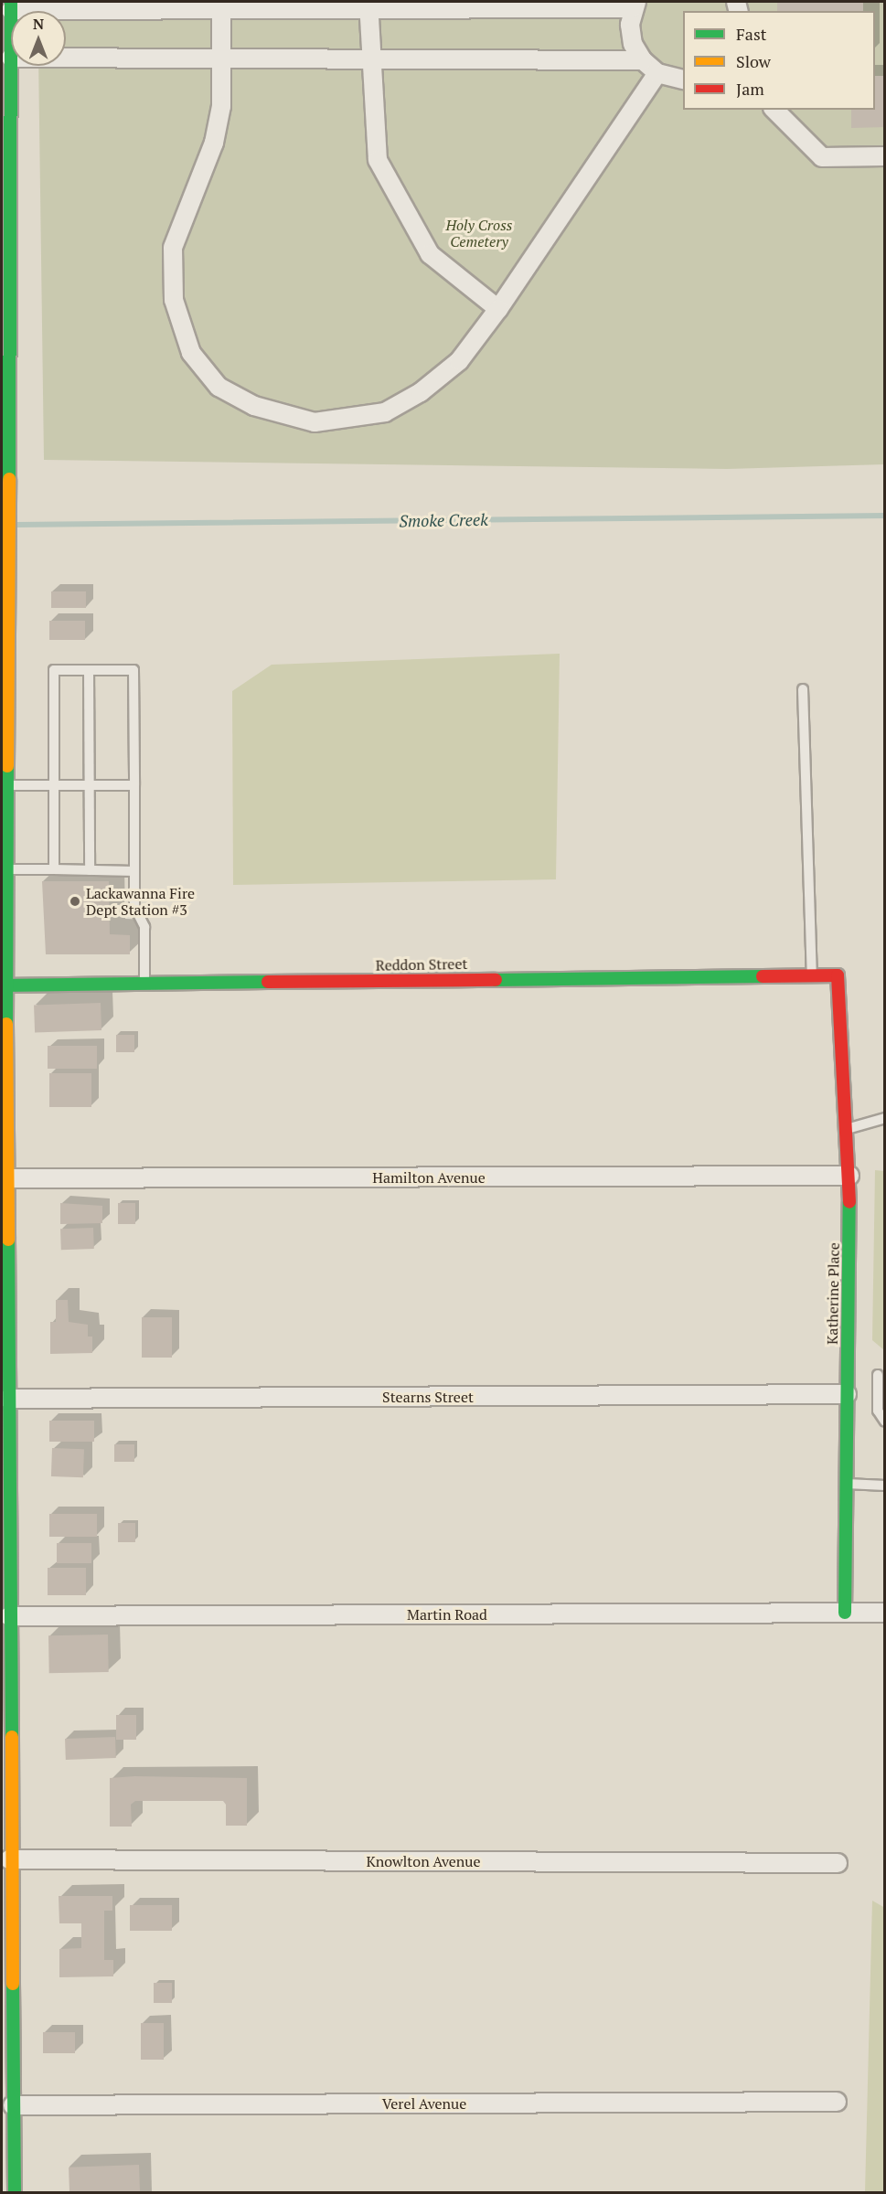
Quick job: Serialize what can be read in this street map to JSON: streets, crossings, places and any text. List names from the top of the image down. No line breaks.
{"streets":{"main road":["Reddon Street","Katherine Place"],"street":["Hamilton Avenue","Stearns Street","Martin Road","Knowlton Avenue","Verel Avenue"]},"crossings":[["Reddon Street","Katherine Place"],["Hamilton Avenue","Katherine Place"],["Katherine Place","Stearns Street"],["Katherine Place","Martin Road"]],"water":["Smoke Creek"],"parks":["Holy Cross Cemetery"],"places":["Lackawanna Fire Dept Station #3"],"legend":["Fast","Slow","Jam"],"north":"top"}
